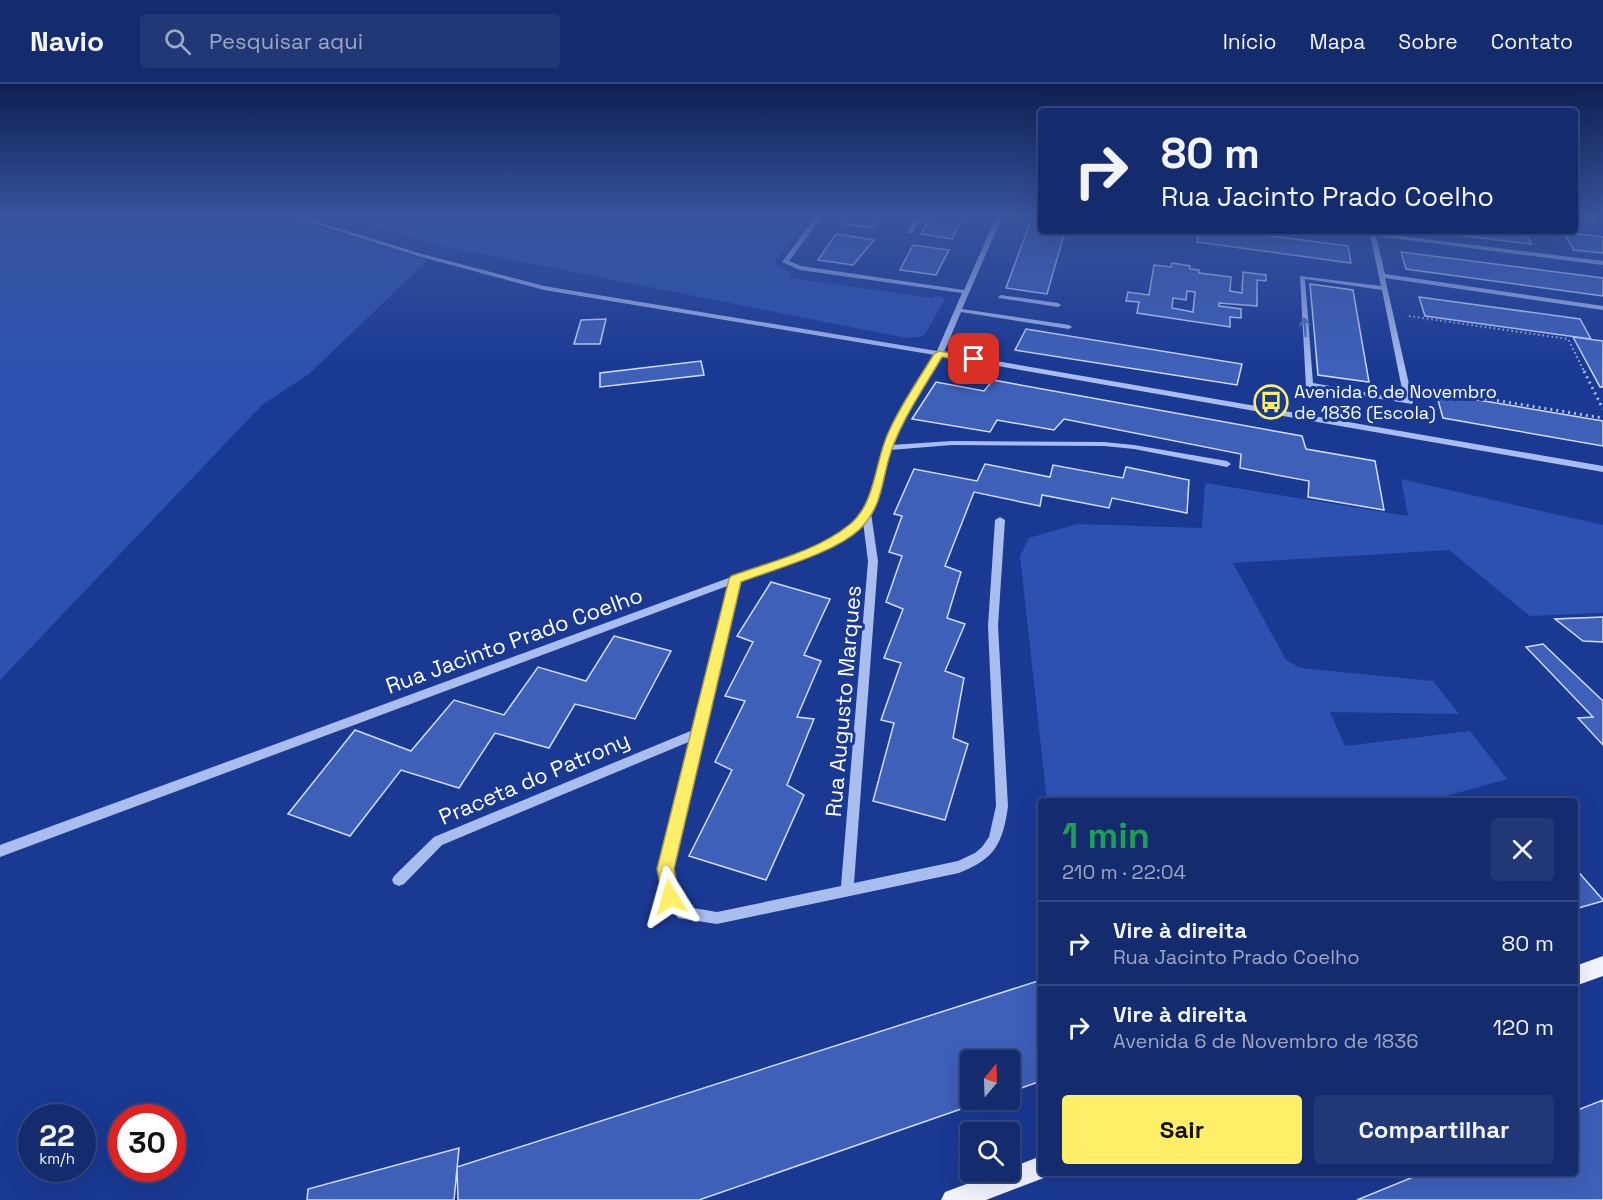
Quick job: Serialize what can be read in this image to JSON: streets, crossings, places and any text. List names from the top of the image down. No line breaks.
{"streets":{"street":["Rua Jacinto Prado Coelho","Rua Augusto Marques","Praceta do Patrony"]},"crossings":[["Rua Jacinto Prado Coelho","Rua Augusto Marques"]],"places":{"bus stop":["Avenida 6 de Novembro de 1836 (Escola)"]},"north":"top","page":{"header":"Navio","search":"Pesquisar aqui","nav":["Início","Mapa","Sobre","Contato"],"turn":["80 m","Rua Jacinto Prado Coelho"],"heading":["1 min","210 m · 22:04"],"list":[{"name":"Vire à direita","note":"Rua Jacinto Prado Coelho","value":"80 m"},{"name":"Vire à direita","note":"Avenida 6 de Novembro de 1836","value":"120 m"}],"buttons":["Sair","Compartilhar"],"speed":"22 km/h","limit":"30"}}
